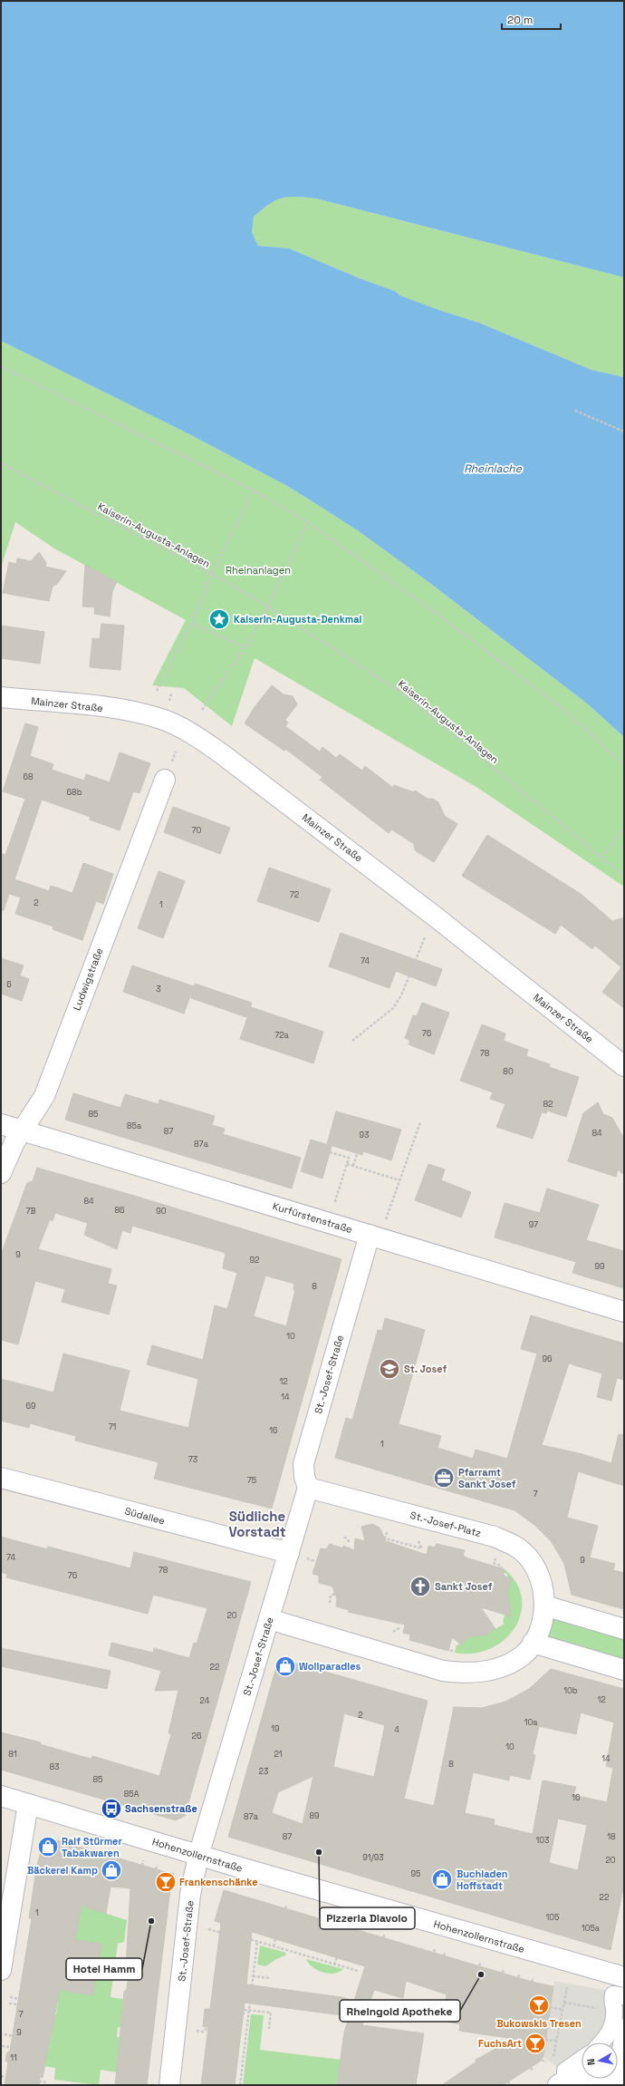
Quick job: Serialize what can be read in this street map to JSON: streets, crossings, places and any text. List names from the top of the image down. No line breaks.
{"streets":{"street":["Mainzer Straße","Ludwigstraße","Kurfürstenstraße","St.-Josef-Straße","Südallee","St.-Josef-Platz","Hohenzollernstraße"],"path":["Kaiserin-Augusta-Anlagen"]},"crossings":[["Ludwigstraße","Kurfürstenstraße"],["Kurfürstenstraße","St.-Josef-Straße"],["St.-Josef-Straße","Südallee"],["St.-Josef-Straße","St.-Josef-Platz"],["St.-Josef-Straße","Hohenzollernstraße"]],"districts":["Südliche Vorstadt"],"water":["Rheinlache"],"parks":["Rheinanlagen"],"places":{"place":["Kaiserin-Augusta-Denkmal"],"school or university":["St. Josef"],"office":["Pfarramt Sankt Josef"],"church":["Sankt Josef"],"shop":["Wollparadies","Ralf Stürmer Tabakwaren","Bäckerei Kamp","Buchladen Hoffstadt"],"bus stop":["Sachsenstraße"],"other":["Pizzeria Diavolo","Hotel Hamm","Rheingold Apotheke"],"bar":["Frankenschänke","Bukowskis Tresen","FuchsArt"]},"house_numbers":["68","68b","70","72","2","1","74","6","3","76","72a","78","80","82","85","85a","87","84","93","87a","84","86","7B","90","97","9","92","99","8","10","96","12","14","69","71","16","1","73","75","7","74","9","78","76","20","22","10b","12","24","2","10a","19","4","26","10","81","21","14","8","83","23","85","85A","16","89","87a","87","18","103","91/93","20","95","22","1","105","105a","7","9","11"],"scale_bar":"20 m","north":"left"}
